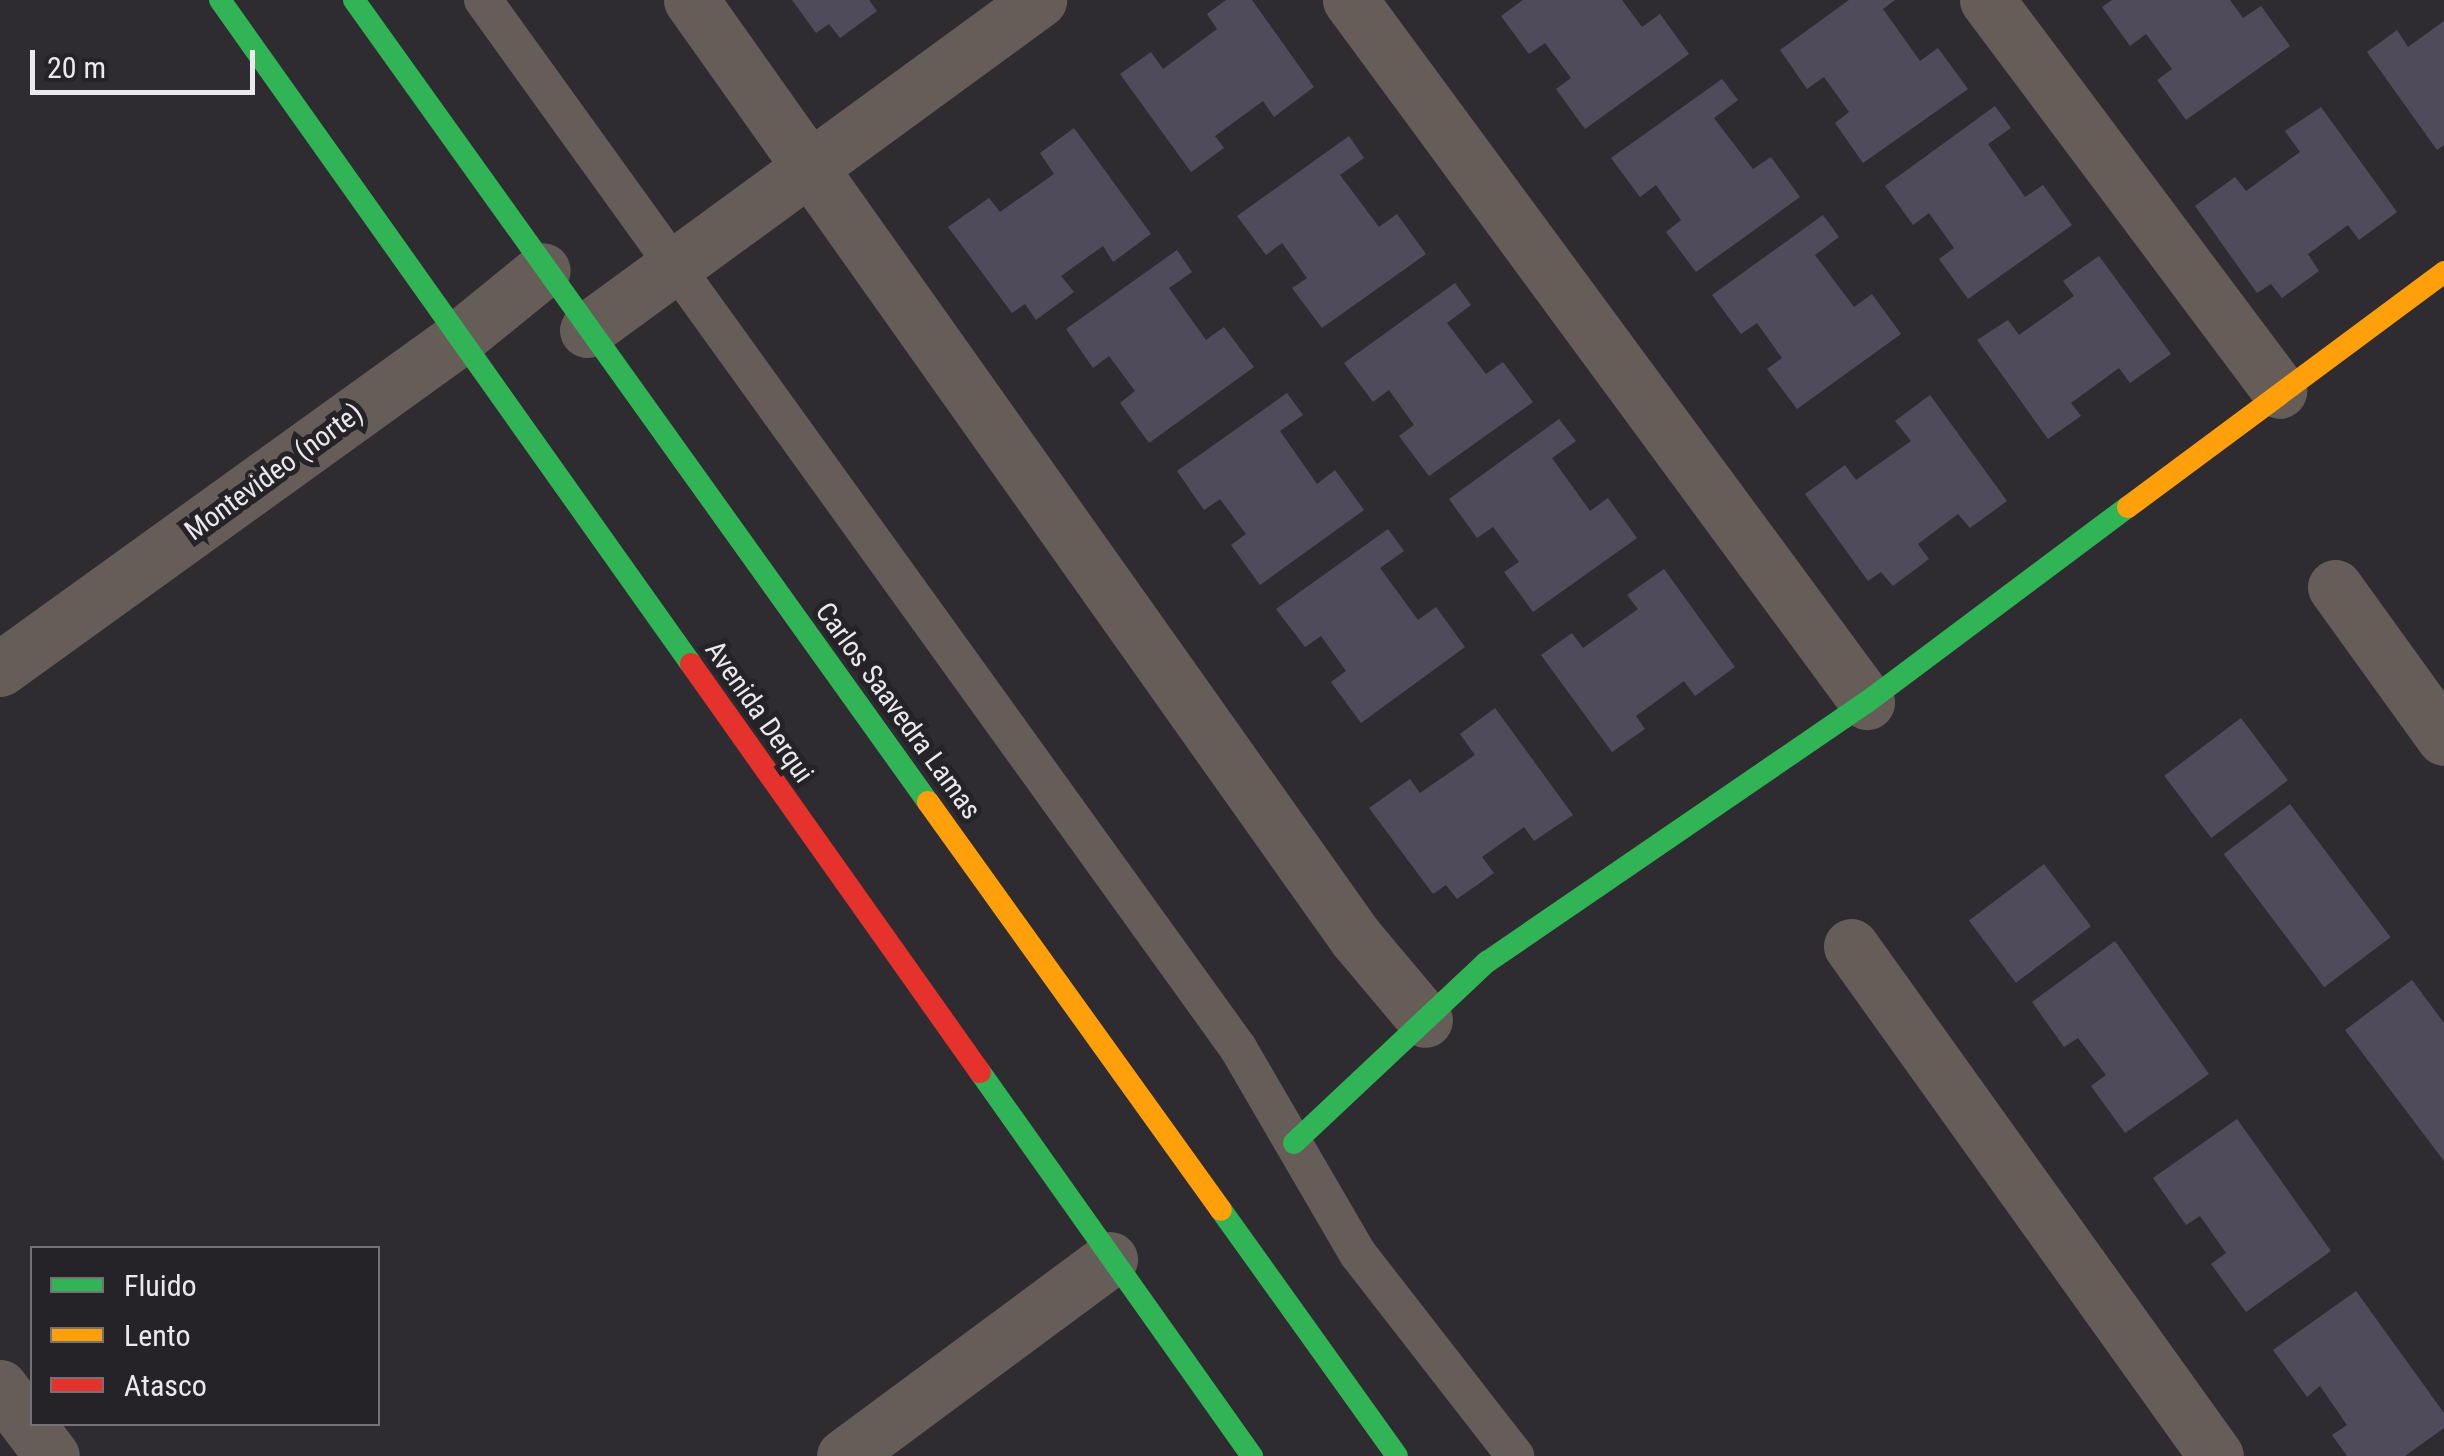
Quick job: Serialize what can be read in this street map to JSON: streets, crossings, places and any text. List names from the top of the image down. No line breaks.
{"streets":{"main road":["Carlos Saavedra Lamas","Avenida Derqui"],"street":["Montevideo (norte)"]},"crossings":[["Montevideo (norte)","Carlos Saavedra Lamas"],["Montevideo (norte)","Avenida Derqui"]],"legend":["Fluido","Lento","Atasco"],"scale_bar":"20 m"}
